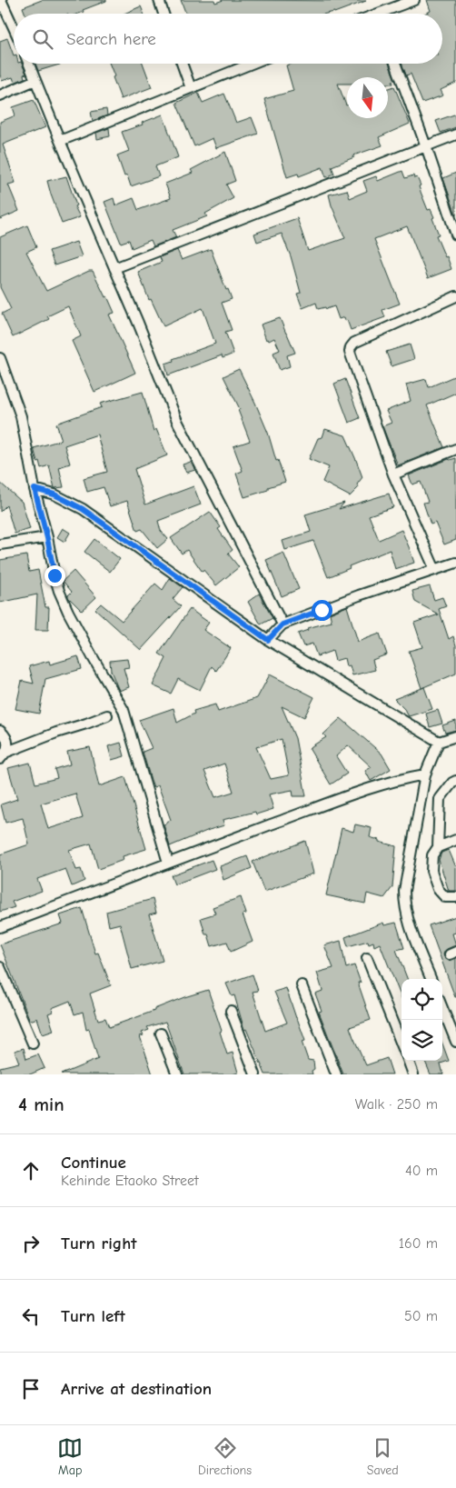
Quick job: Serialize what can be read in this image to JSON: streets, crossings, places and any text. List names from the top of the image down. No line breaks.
{"north":"bottom","page":{"search":"Search here","heading":["4 min","Walk · 250 m"],"list":[["Continue","Kehinde Etaoko Street","40 m"],["Turn right","160 m"],["Turn left","50 m"],"Arrive at destination"],"nav":["Map","Directions","Saved"]}}
